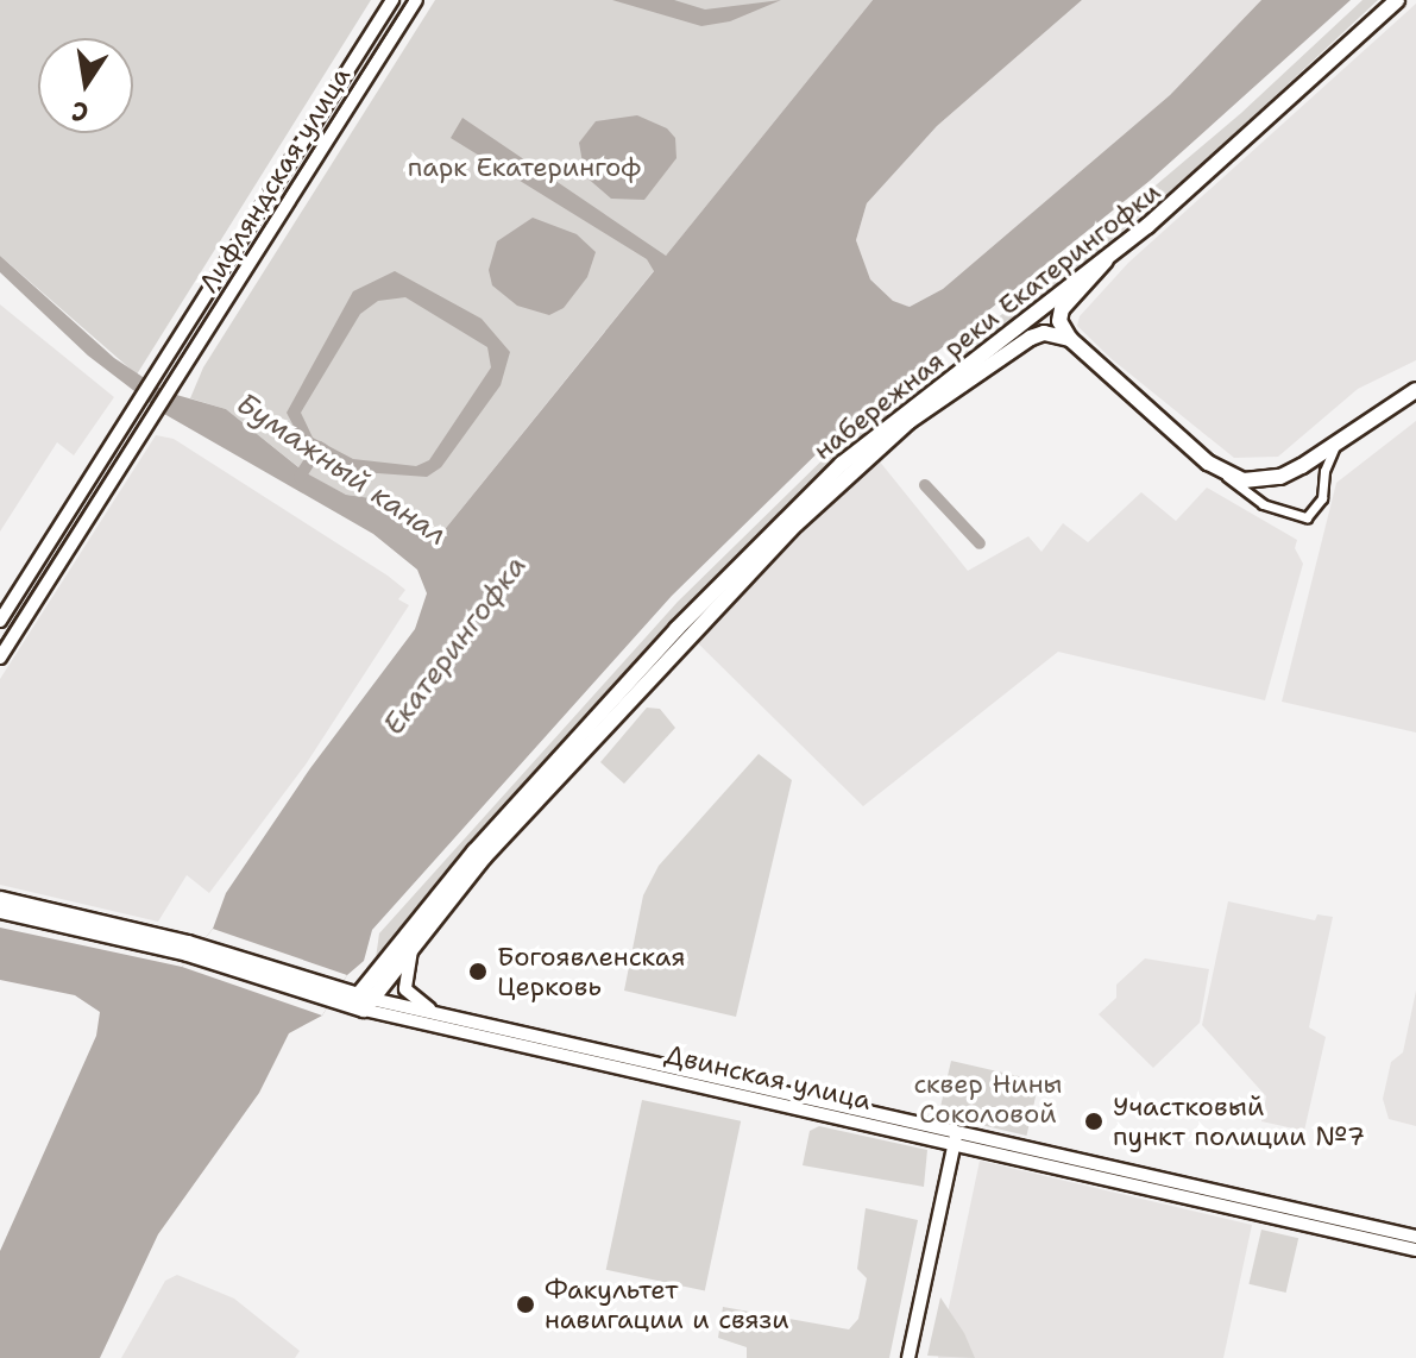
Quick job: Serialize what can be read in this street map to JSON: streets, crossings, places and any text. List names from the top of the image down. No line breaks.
{"streets":{"main road":["набережная реки Екатерингофки","Двинская улица"],"street":["Лифляндская улица"]},"crossings":[["набережная реки Екатерингофки","Двинская улица"]],"water":["Бумажный канал","Екатерингофка"],"parks":["парк Екатерингоф","сквер Нины Соколовой"],"places":["Богоявленская Церковь","Участковый пункт полиции №7","Факультет навигации и связи"],"north":"bottom"}
